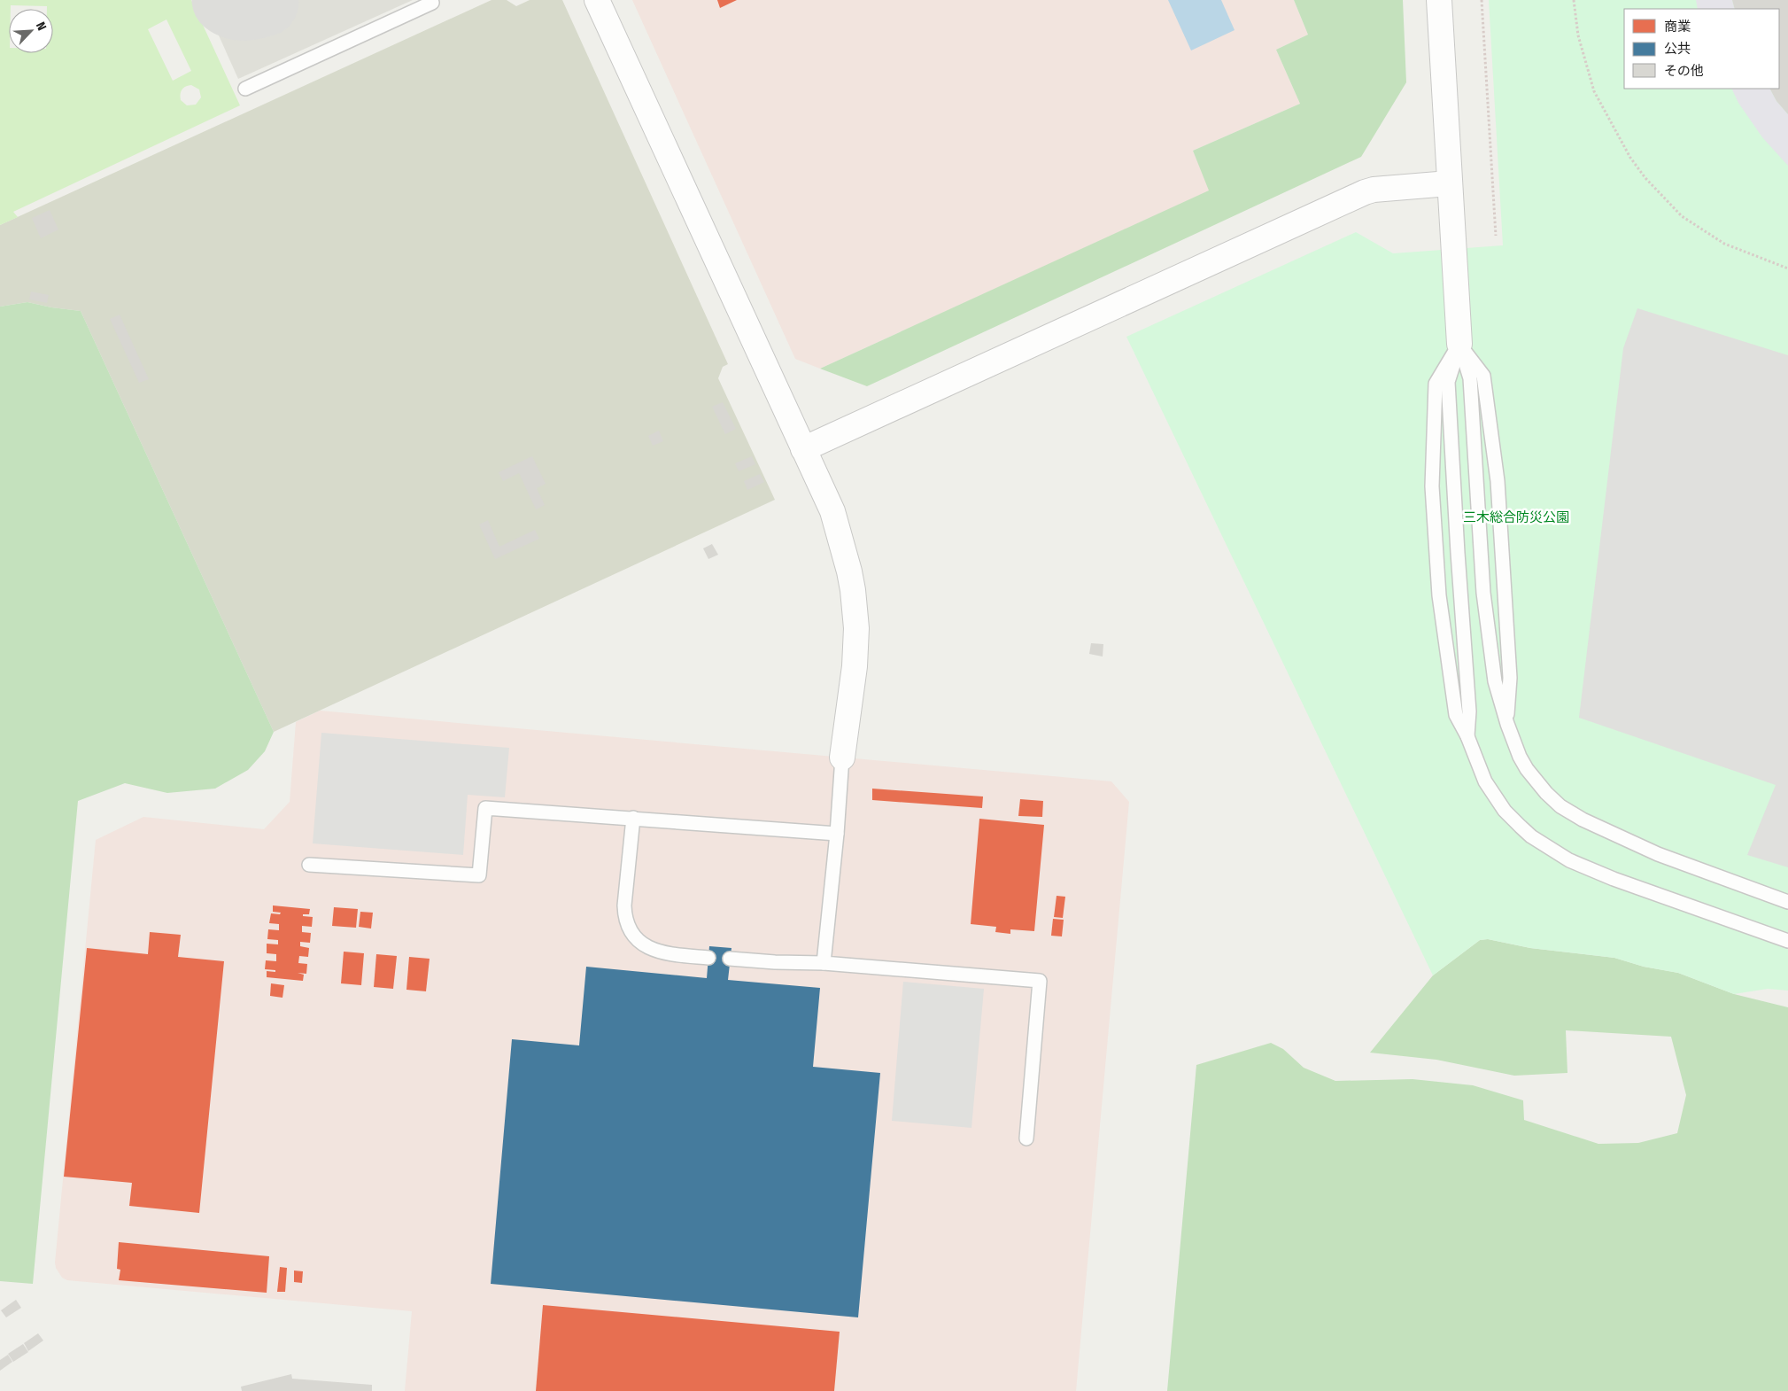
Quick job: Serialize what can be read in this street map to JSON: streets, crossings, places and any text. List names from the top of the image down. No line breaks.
{"parks":["三木総合防災公園"],"legend":["商業","公共","その他"],"north":"top right"}
